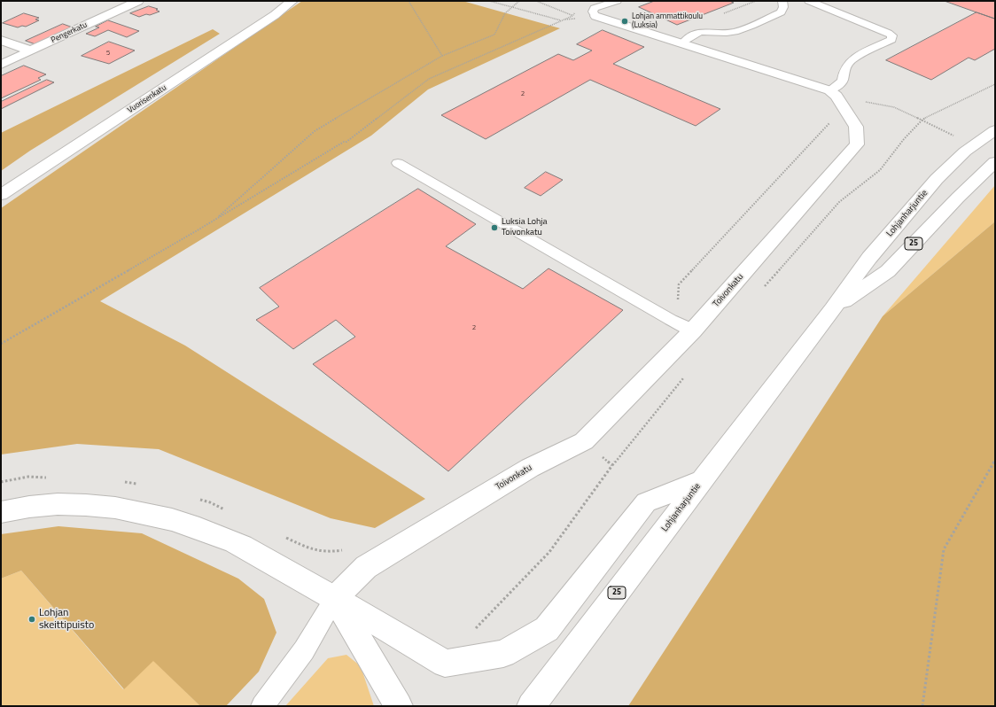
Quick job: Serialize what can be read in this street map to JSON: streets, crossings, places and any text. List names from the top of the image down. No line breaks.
{"streets":{"main road":["Pengerkatu","Vuorisenkatu","Lohjanharjuntie","25","Toivonkatu"]},"places":["Lohjan ammattikoulu (Luksia)","Luksia Lohja Toivonkatu","Lohjan skeittipuisto"],"house_numbers":["5","2","2"]}
